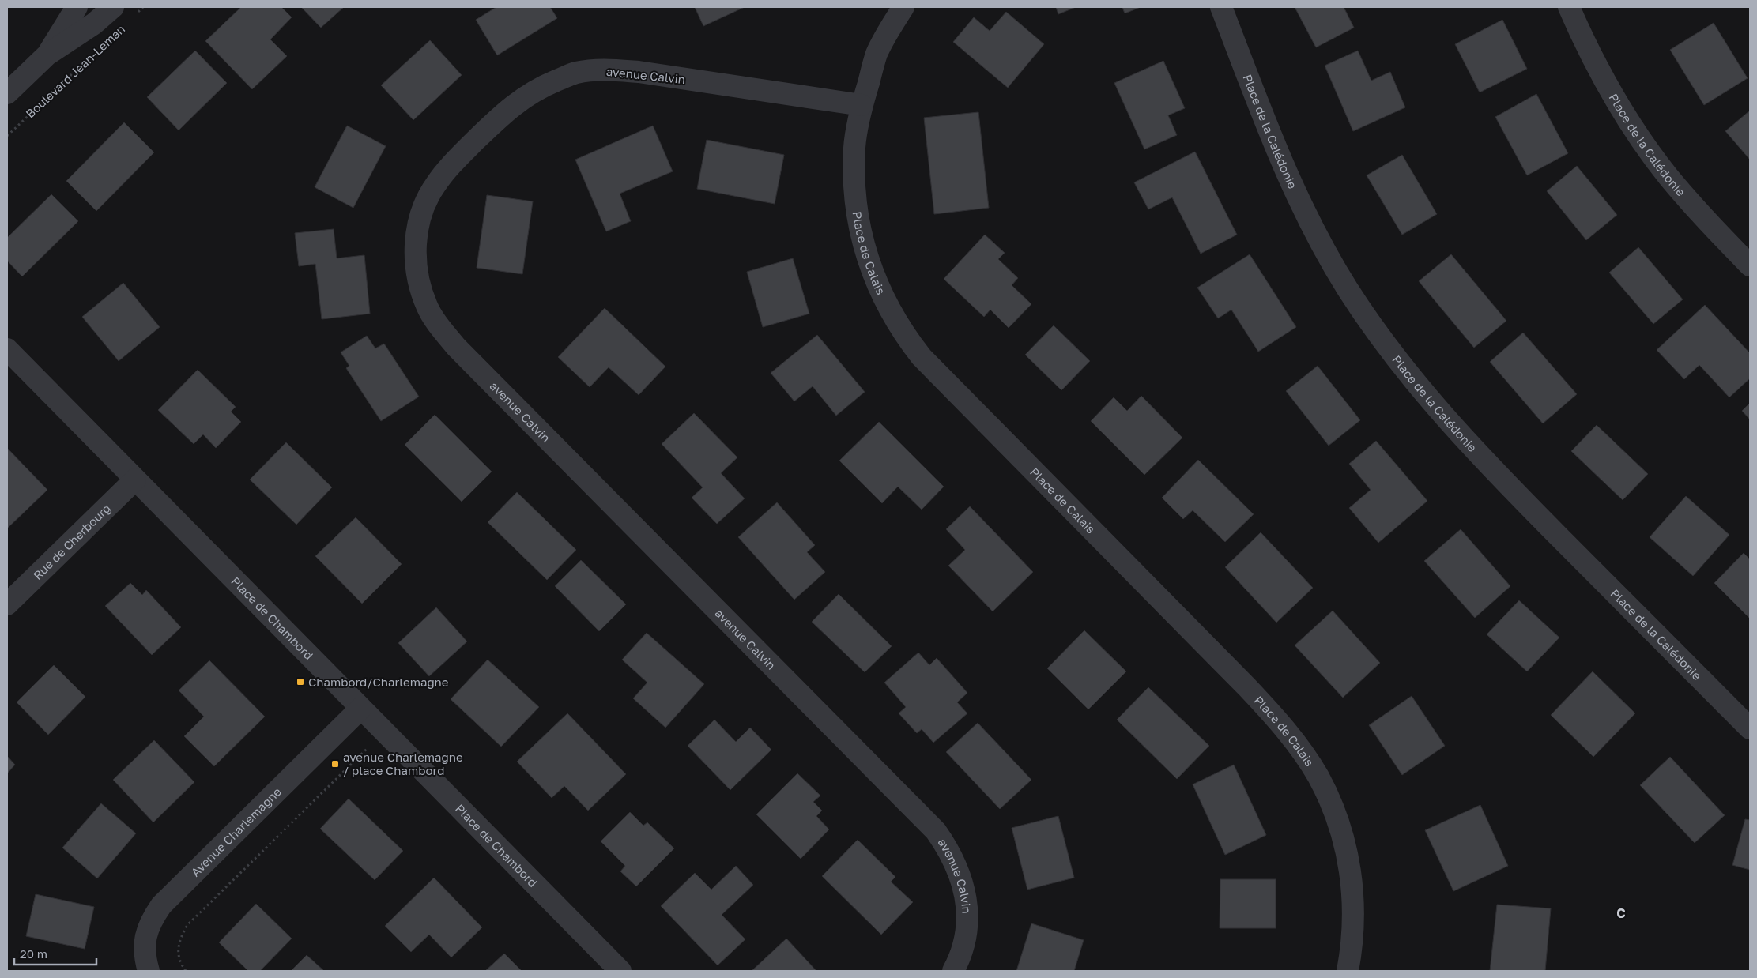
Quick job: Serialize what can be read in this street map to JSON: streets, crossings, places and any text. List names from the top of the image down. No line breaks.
{"streets":{"street":["Boulevard Jean-Leman","avenue Calvin","Place de la Calédonie","Place de Calais","Rue de Cherbourg","Place de Chambord","Avenue Charlemagne"]},"crossings":[["avenue Calvin","Place de Calais"],["Rue de Cherbourg","Place de Chambord"],["Place de Chambord","Avenue Charlemagne"]],"districts":["C"],"places":{"transit":["Chambord/Charlemagne","avenue Charlemagne / place Chambord"]},"scale_bar":"20 m"}
